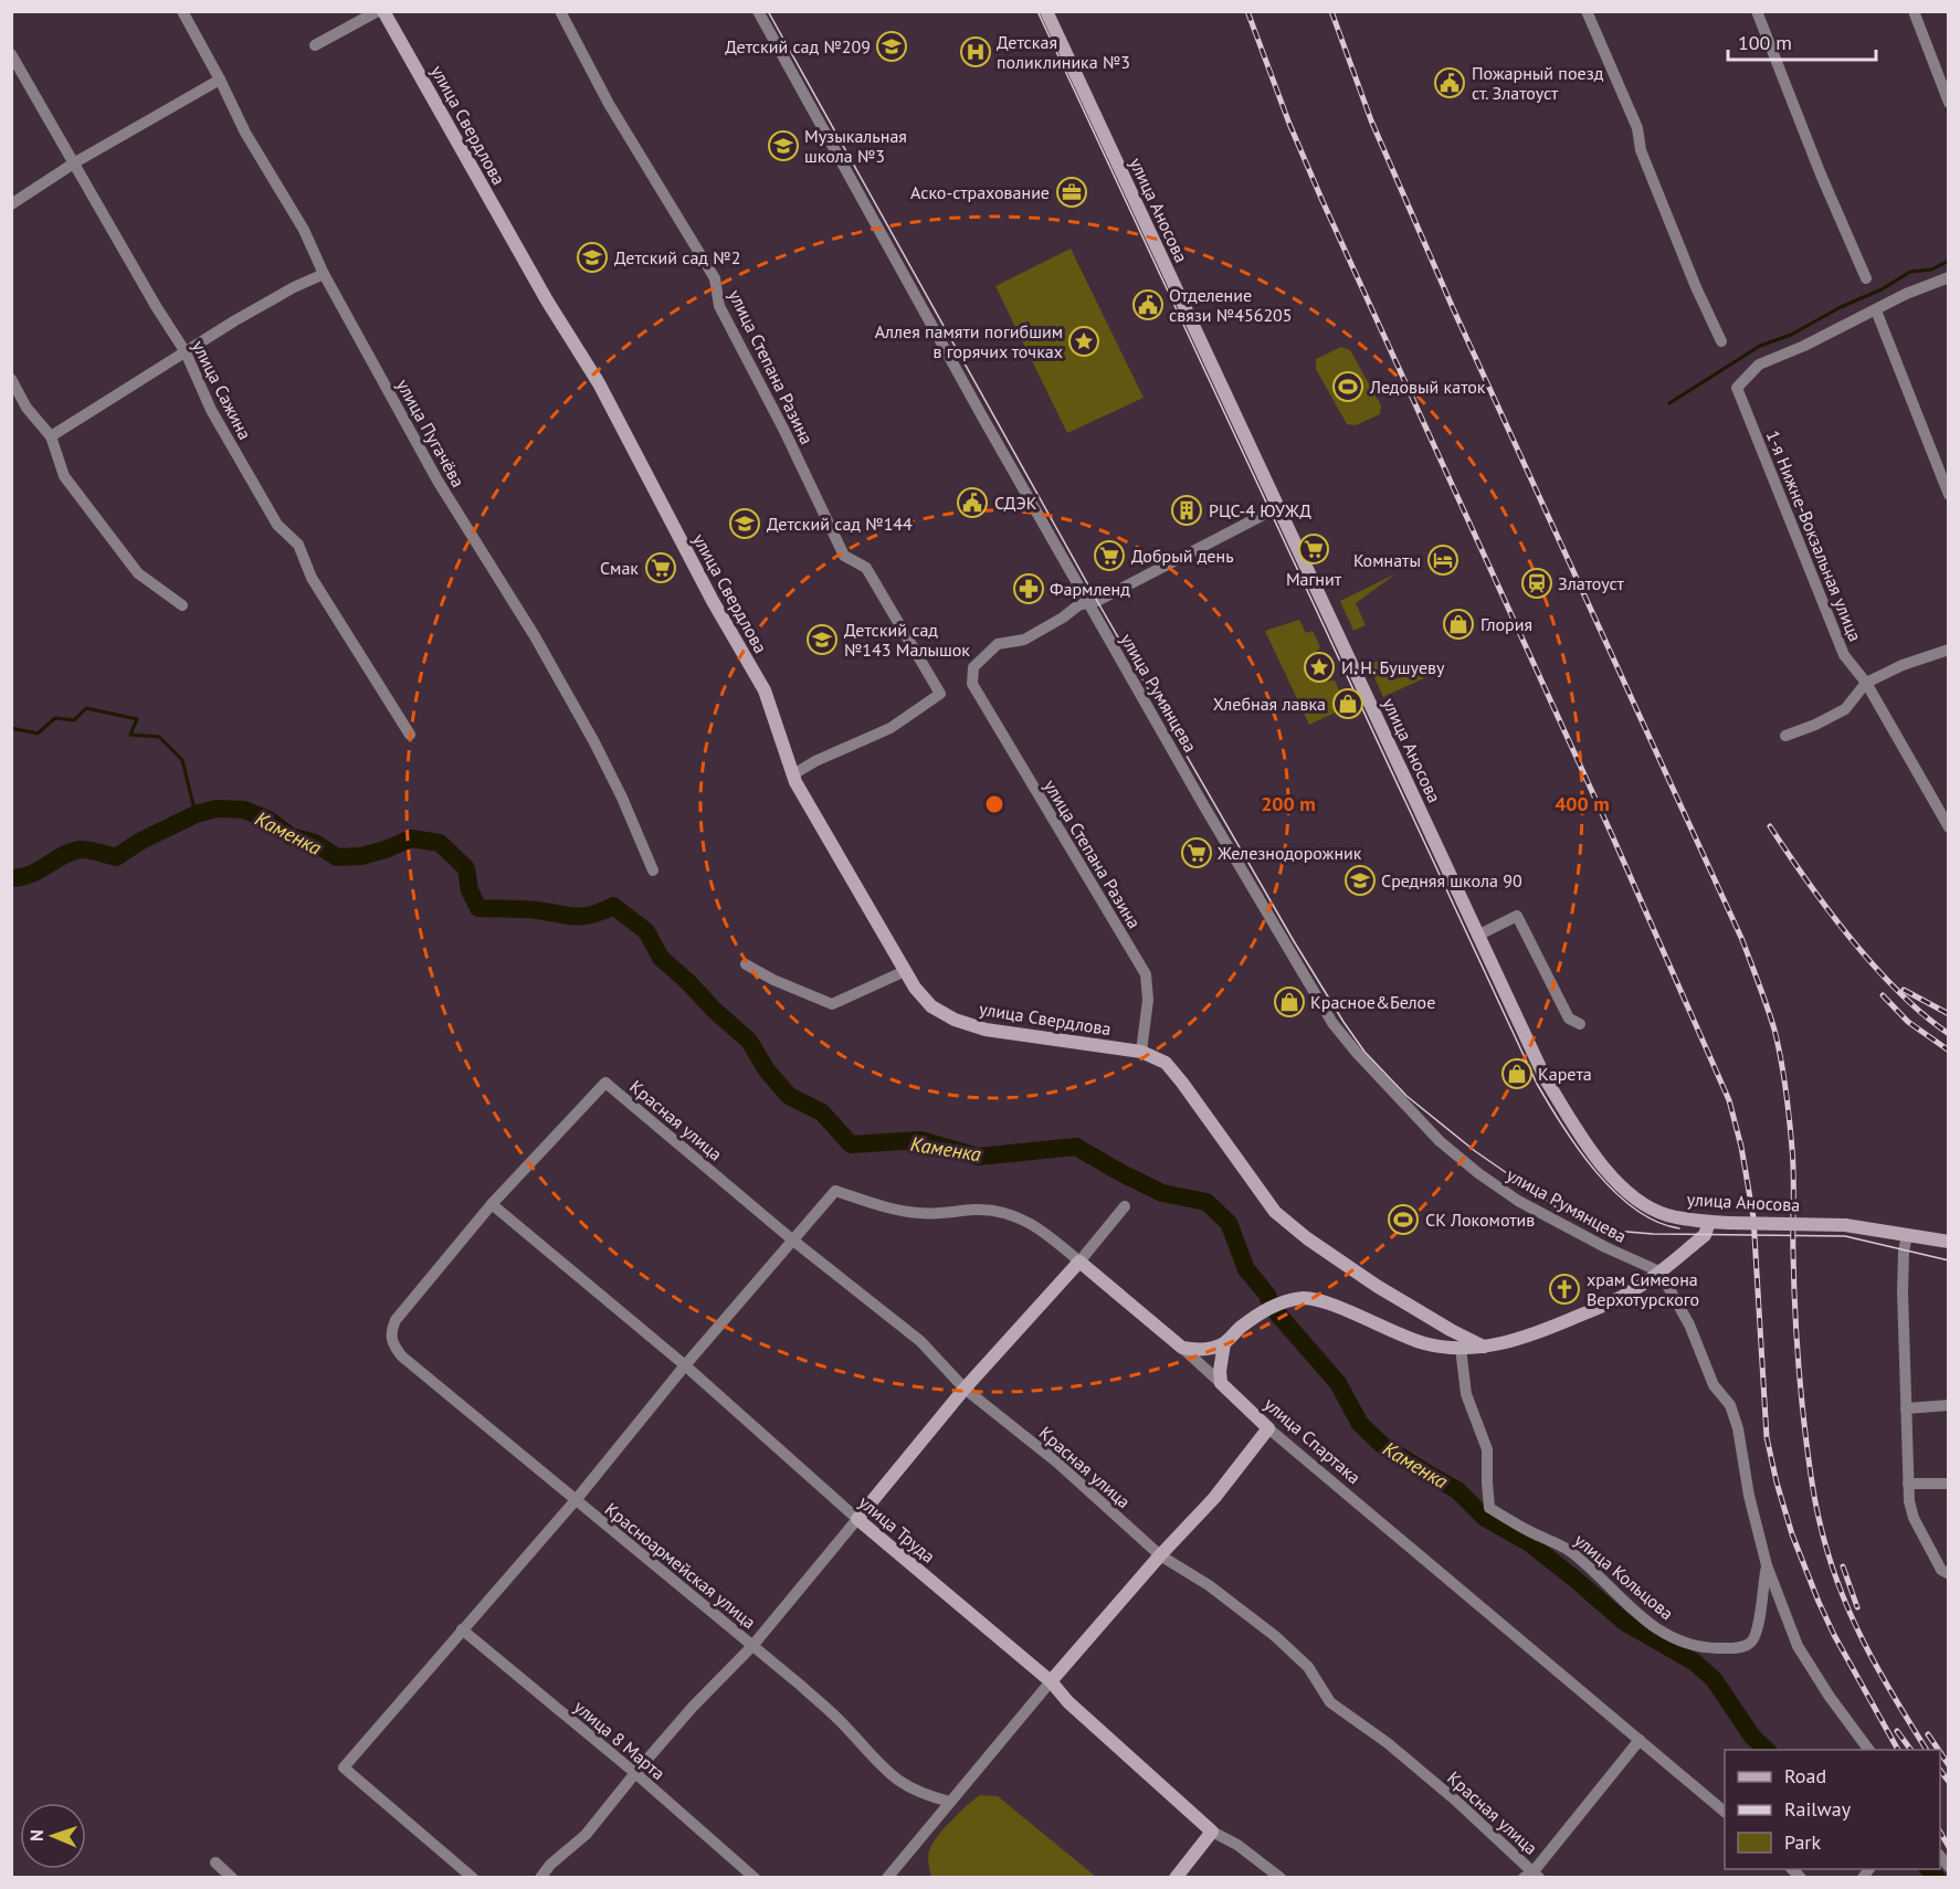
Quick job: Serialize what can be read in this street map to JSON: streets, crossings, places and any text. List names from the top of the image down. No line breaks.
{"streets":{"street":["улица Свердлова","улица Аносова","улица Степана Разина","улица Сажина","улица Пугачёва","1-я Нижне-Вокзальная улица","улица Румянцева","Красная улица","улица Спартака","улица Труда","Красноармейская улица","улица Кольцова","улица 8 Марта"]},"crossings":[["улица Свердлова","улица Степана Разина"],["улица Степана Разина","улица Румянцева"],["улица Румянцева","улица Кольцова"],["Красная улица","улица Спартака"],["Красная улица","улица Труда"],["Красная улица","Красноармейская улица"],["улица Труда","Красноармейская улица"]],"water":["Каменка"],"places":{"school or university":["Детский сад №209","Музыкальная школа №3","Детский сад №2","Детский сад №144","Детский сад №143 Малышок","Средняя школа 90"],"hospital":["Детская поликлиника №3"],"public building":["Пожарный поезд ст. Златоуст","Отделение связи №456205","СДЭК"],"office":["Аско-страхование"],"place":["Аллея памяти погибшим в горячих точках","И. Н. Бушуеву"],"sports":["Ледовый каток","СК Локомотив"],"building":["РЦС-4 ЮУЖД"],"supermarket":["Магнит","Добрый день","Смак","Железнодорожник"],"hotel":["Комнаты"],"station":["Златоуст"],"pharmacy":["Фармленд"],"shop":["Глория","Хлебная лавка","Красное&Белое","Карета"],"church":["храм Симеона Верхотурского"]},"legend":["Road","Railway","Park"],"scale_bar":"100 m","north":"left","rings":["200 m","400 m"]}
